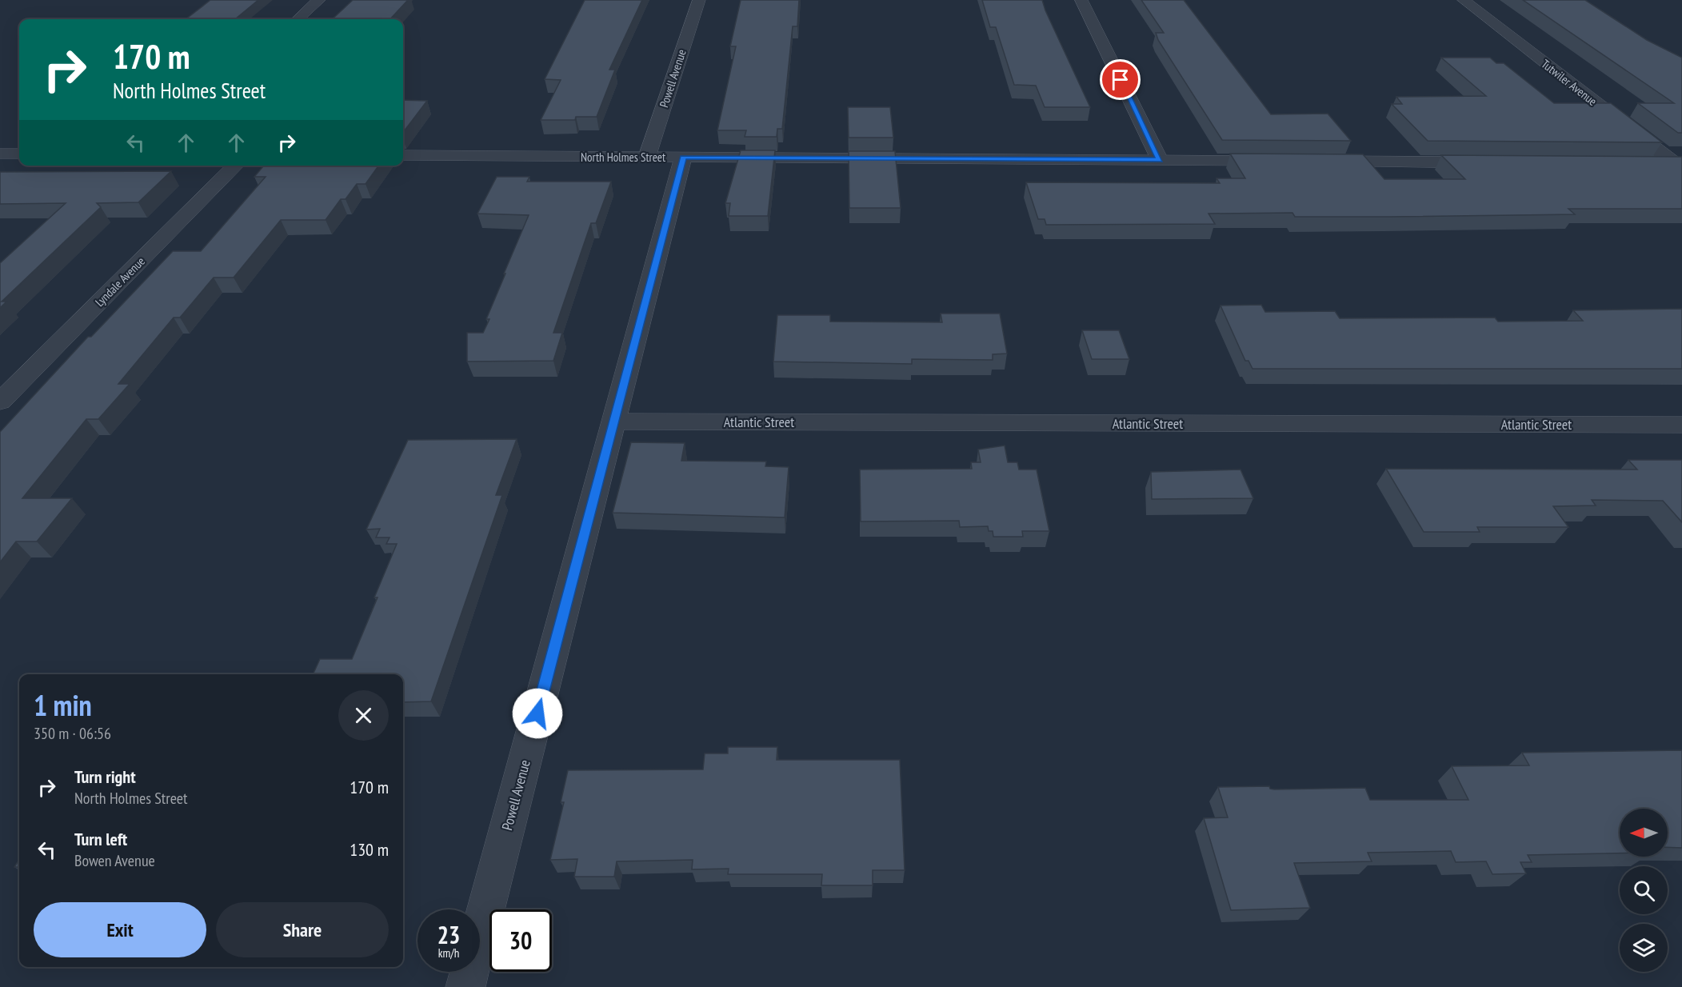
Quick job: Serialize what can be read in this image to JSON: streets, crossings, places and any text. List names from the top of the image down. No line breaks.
{"streets":{"street":["Powell Avenue","Tutwiler Avenue","North Holmes Street","Lyndale Avenue","Atlantic Street"]},"crossings":[["Powell Avenue","North Holmes Street"],["Powell Avenue","Atlantic Street"]],"north":"left","page":{"turn":["170 m","North Holmes Street"],"heading":["1 min","350 m · 06:56"],"list":[{"name":"Turn right","note":"North Holmes Street","value":"170 m"},{"name":"Turn left","note":"Bowen Avenue","value":"130 m"}],"buttons":["Exit","Share"],"speed":"23 km/h","limit":"30"}}
